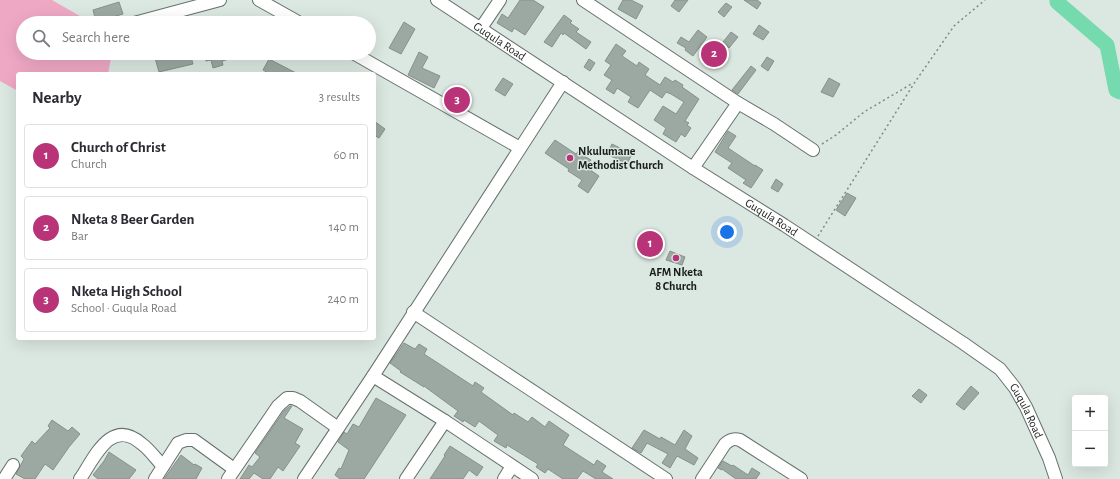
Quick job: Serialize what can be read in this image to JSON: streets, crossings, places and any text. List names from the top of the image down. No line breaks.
{"streets":{"street":["Guqula Road"]},"places":["Nkulumane Methodist Church","AFM Nketa 8 Church"],"page":{"search":"Search here","pins":["2","3","1"],"heading":["Nearby","3 results"],"list":[{"mark":"1","name":"Church of Christ","note":"Church","value":"60 m"},{"mark":"2","name":"Nketa 8 Beer Garden","note":"Bar","value":"140 m"},{"mark":"3","name":"Nketa High School","note":"School · Guqula Road","value":"240 m"}],"map_buttons":["+","−"]}}
